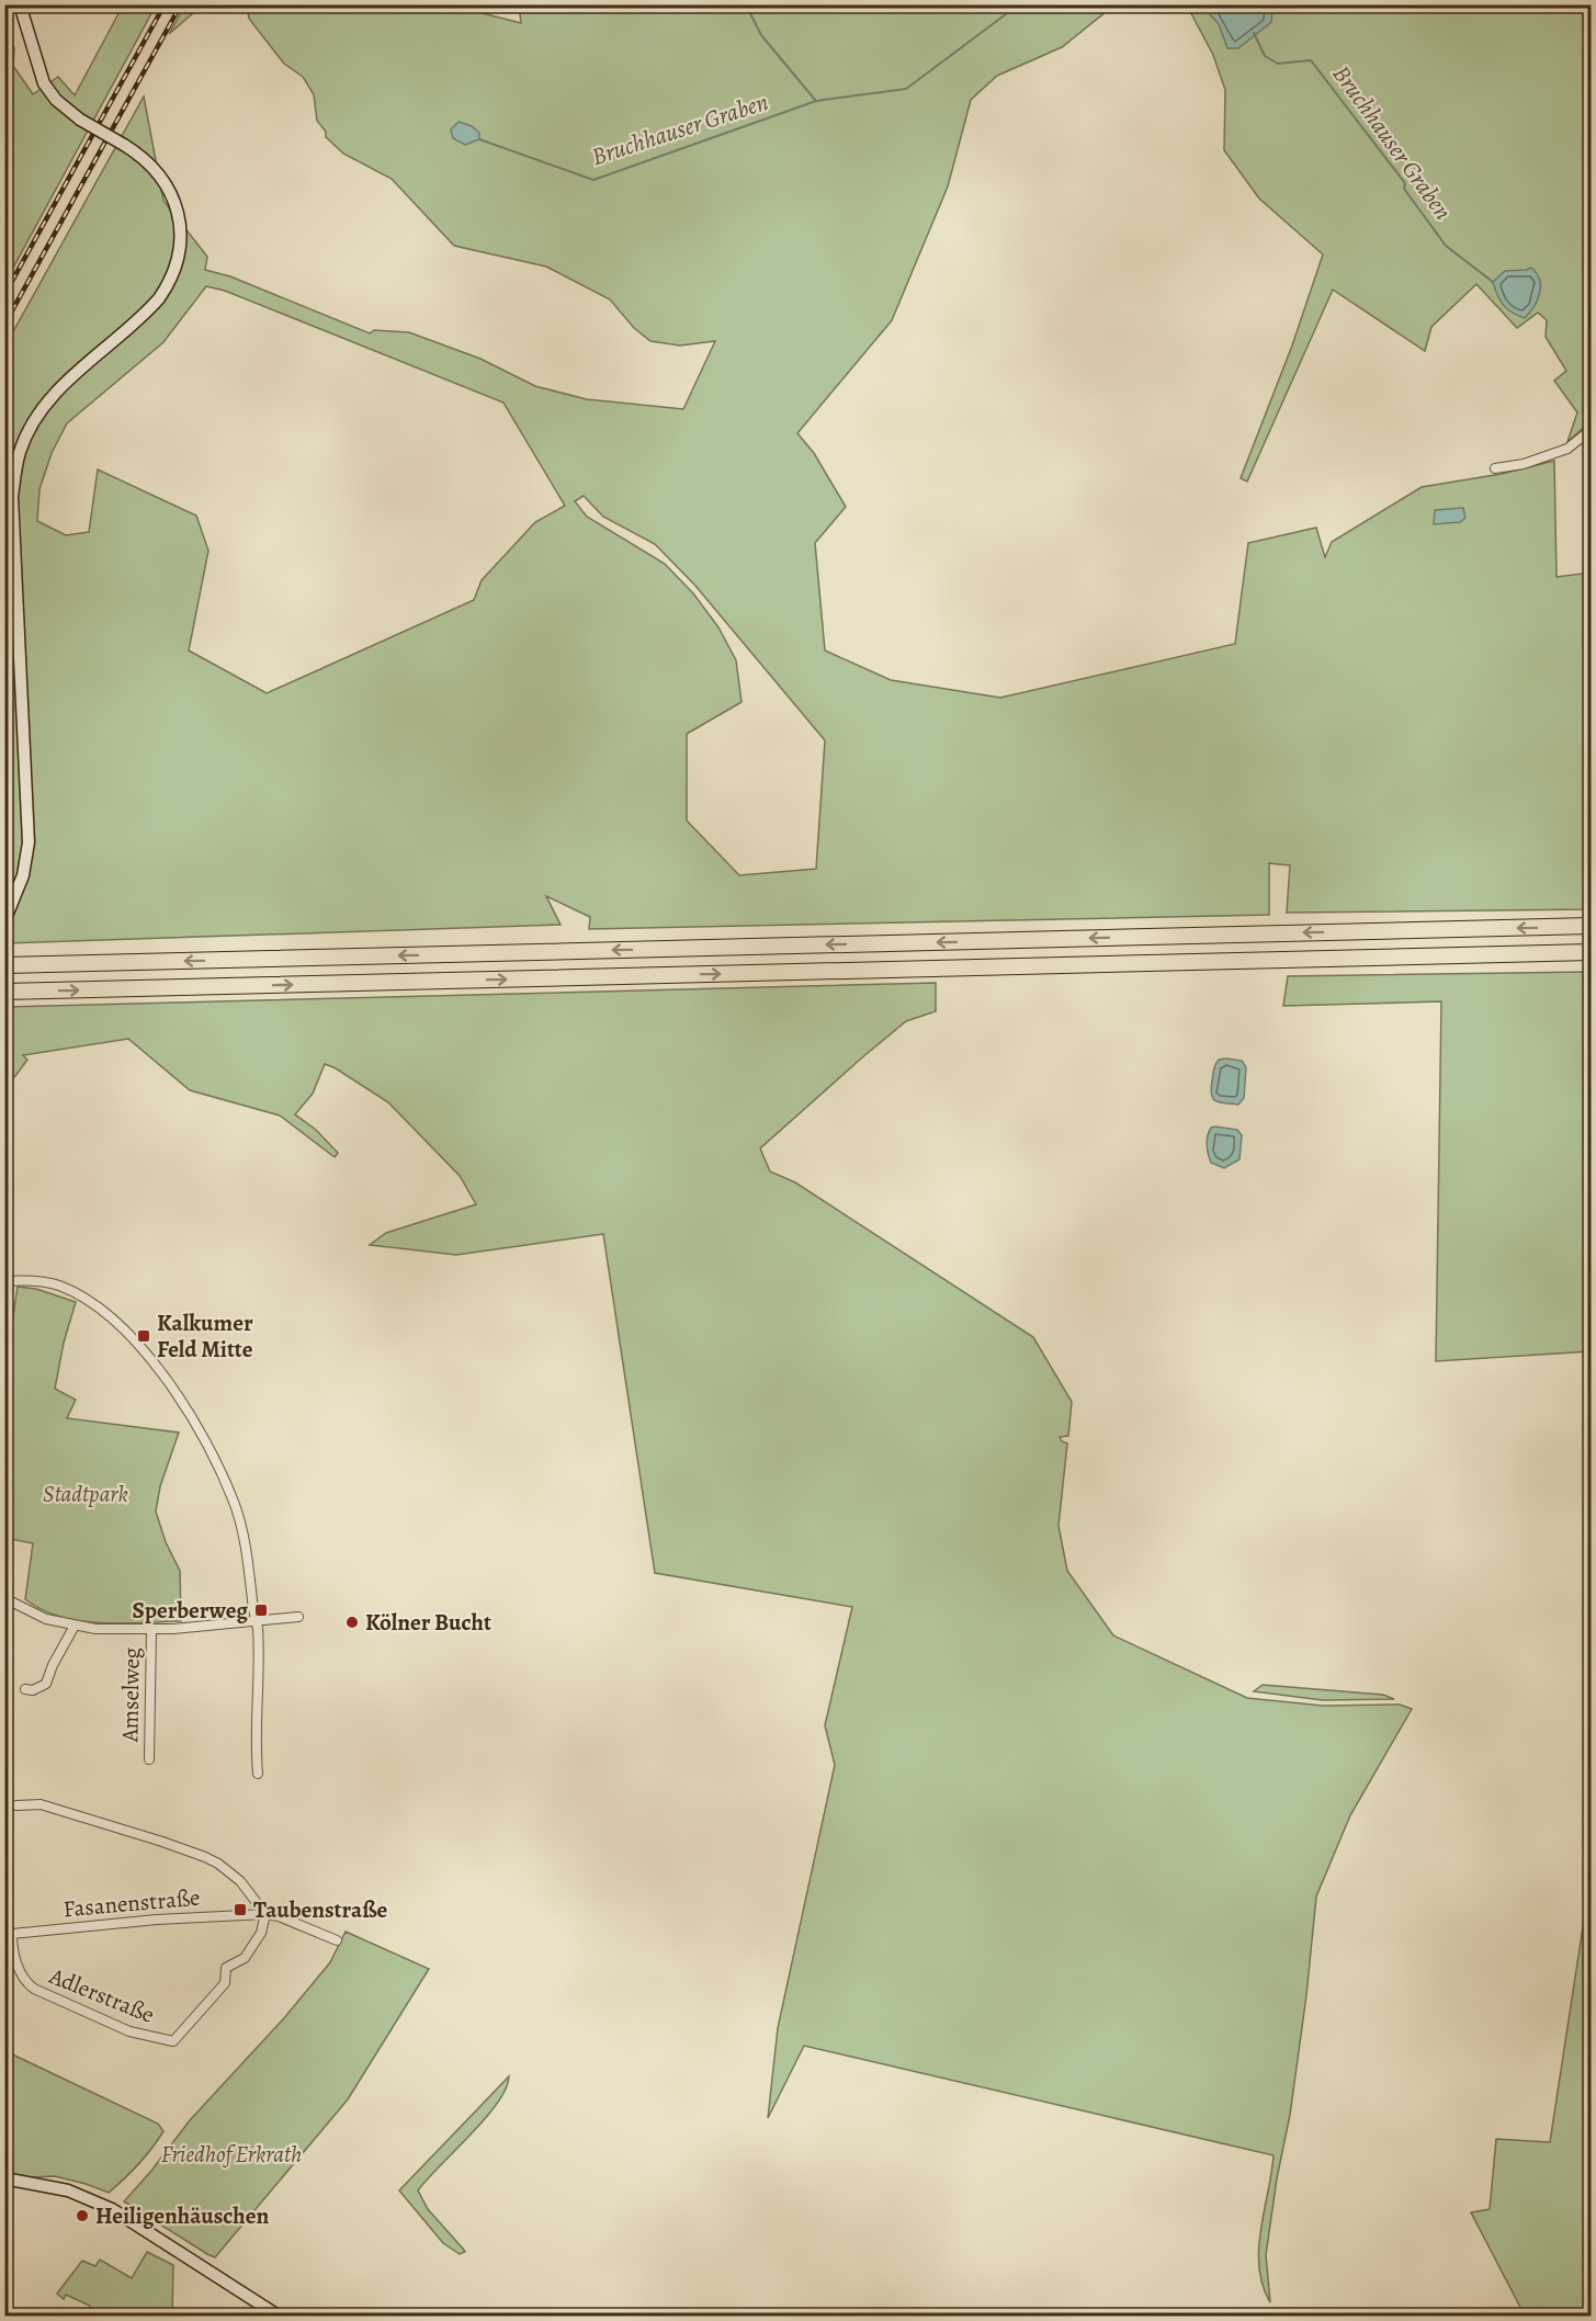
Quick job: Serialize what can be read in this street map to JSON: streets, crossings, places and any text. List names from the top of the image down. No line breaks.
{"streets":{"street":["Amselweg","Fasanenstraße","Adlerstraße"]},"crossings":[["Fasanenstraße","Adlerstraße"]],"water":["Bruchhauser Graben"],"parks":["Stadtpark","Friedhof Erkrath"],"places":{"transit":["Kalkumer Feld Mitte","Sperberweg","Taubenstraße"],"other":["Kölner Bucht","Heiligenhäuschen"]}}
